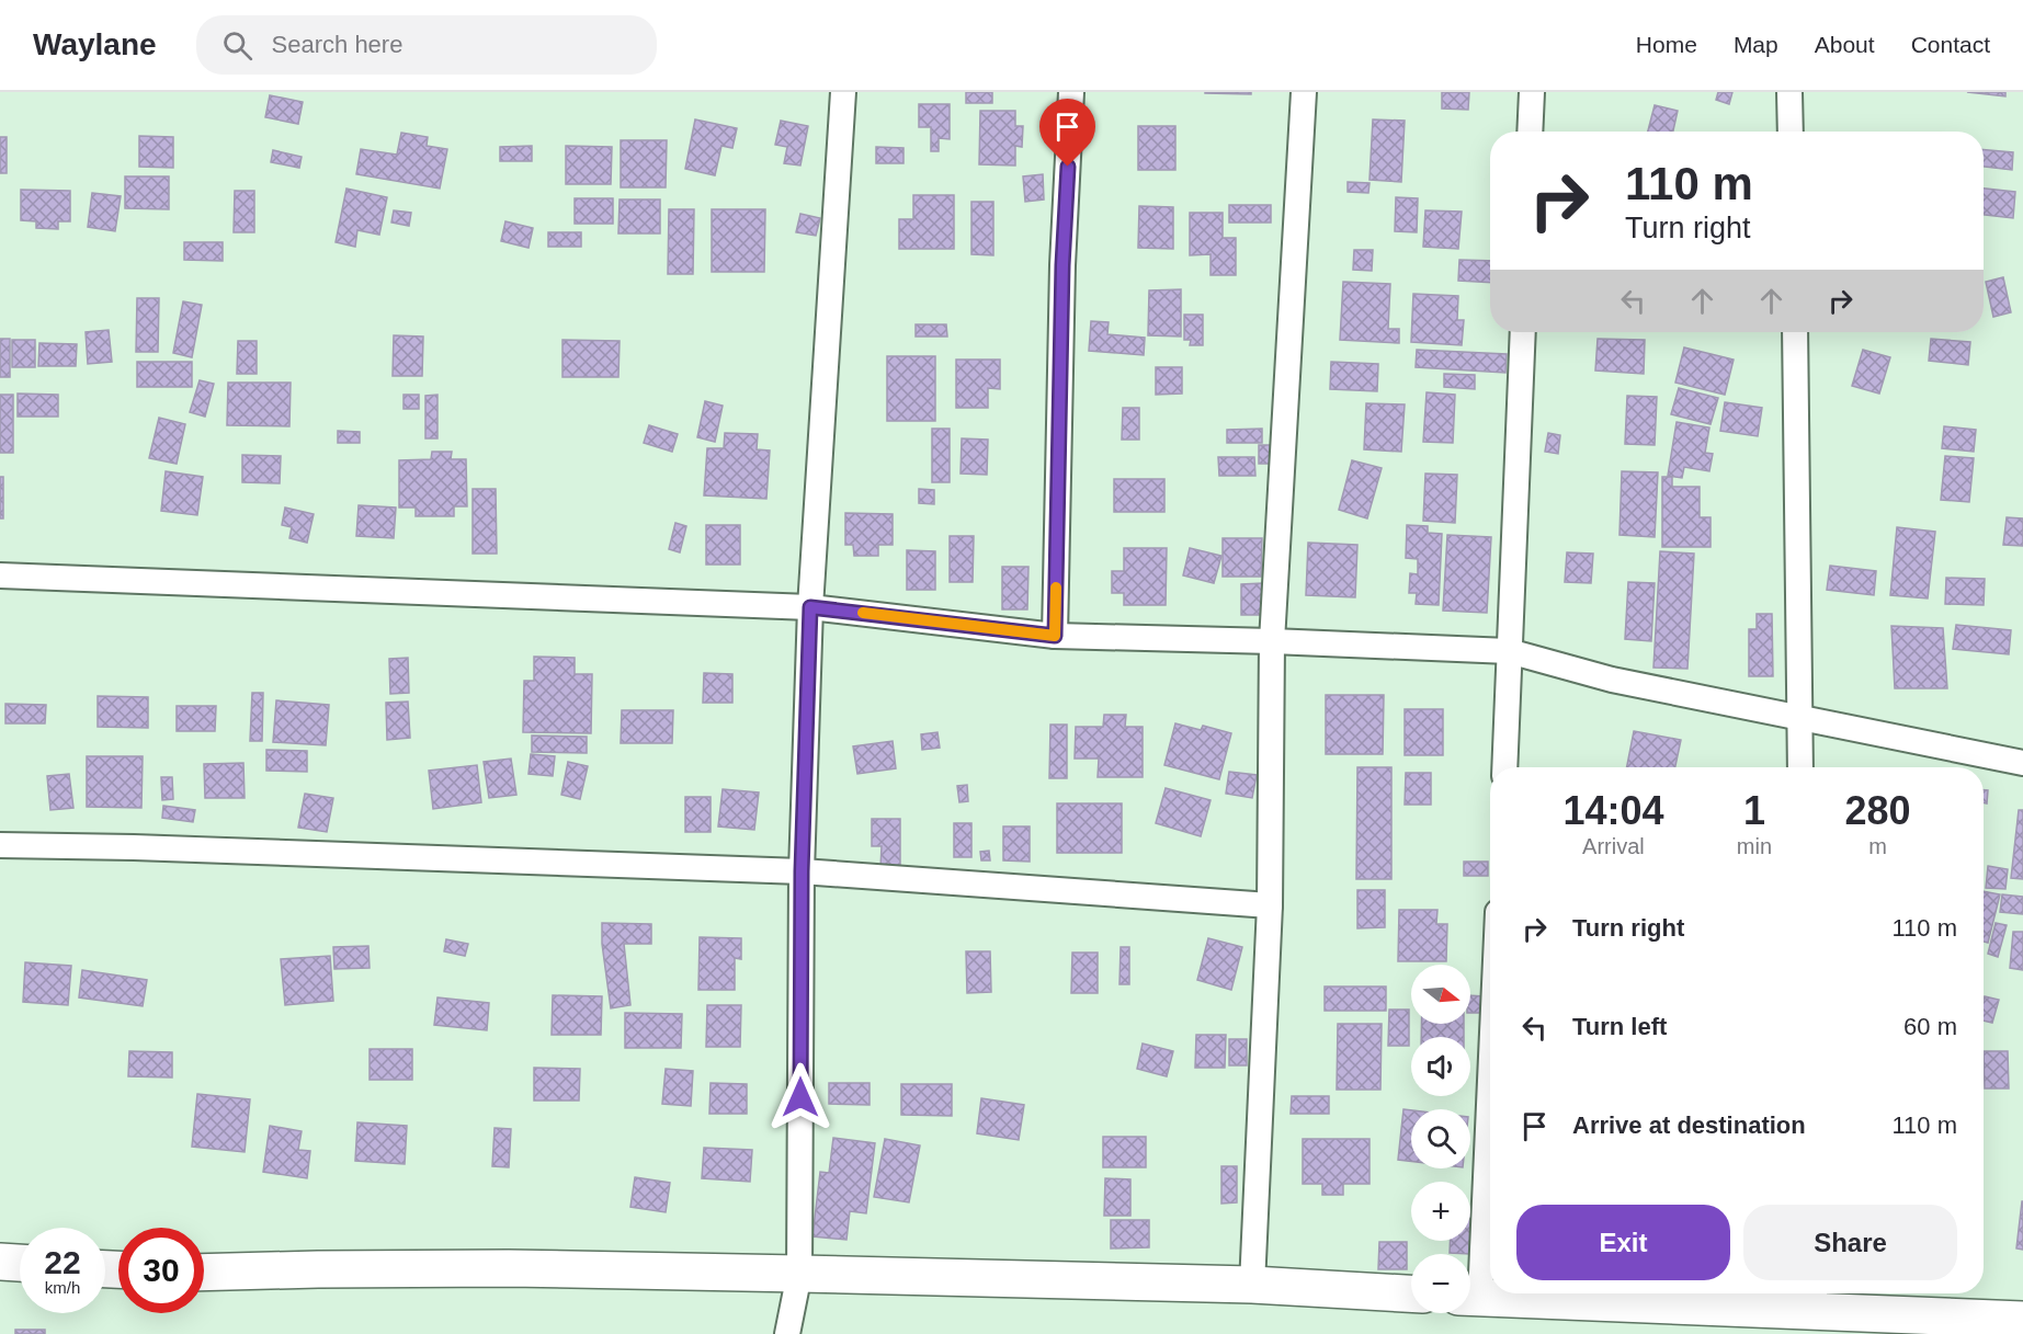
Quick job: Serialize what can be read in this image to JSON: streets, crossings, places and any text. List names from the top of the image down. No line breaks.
{"north":"right","page":{"header":"Waylane","search":"Search here","nav":["Home","Map","About","Contact"],"turn":["110 m","Turn right"],"eta":["14:04","Arrival","1","min","280","m"],"list":[{"name":"Turn right","value":"110 m"},{"name":"Turn left","value":"60 m"},{"name":"Arrive at destination","value":"110 m"}],"map_buttons":["+","−"],"buttons":["Exit","Share"],"speed":"22 km/h","limit":"30"}}
